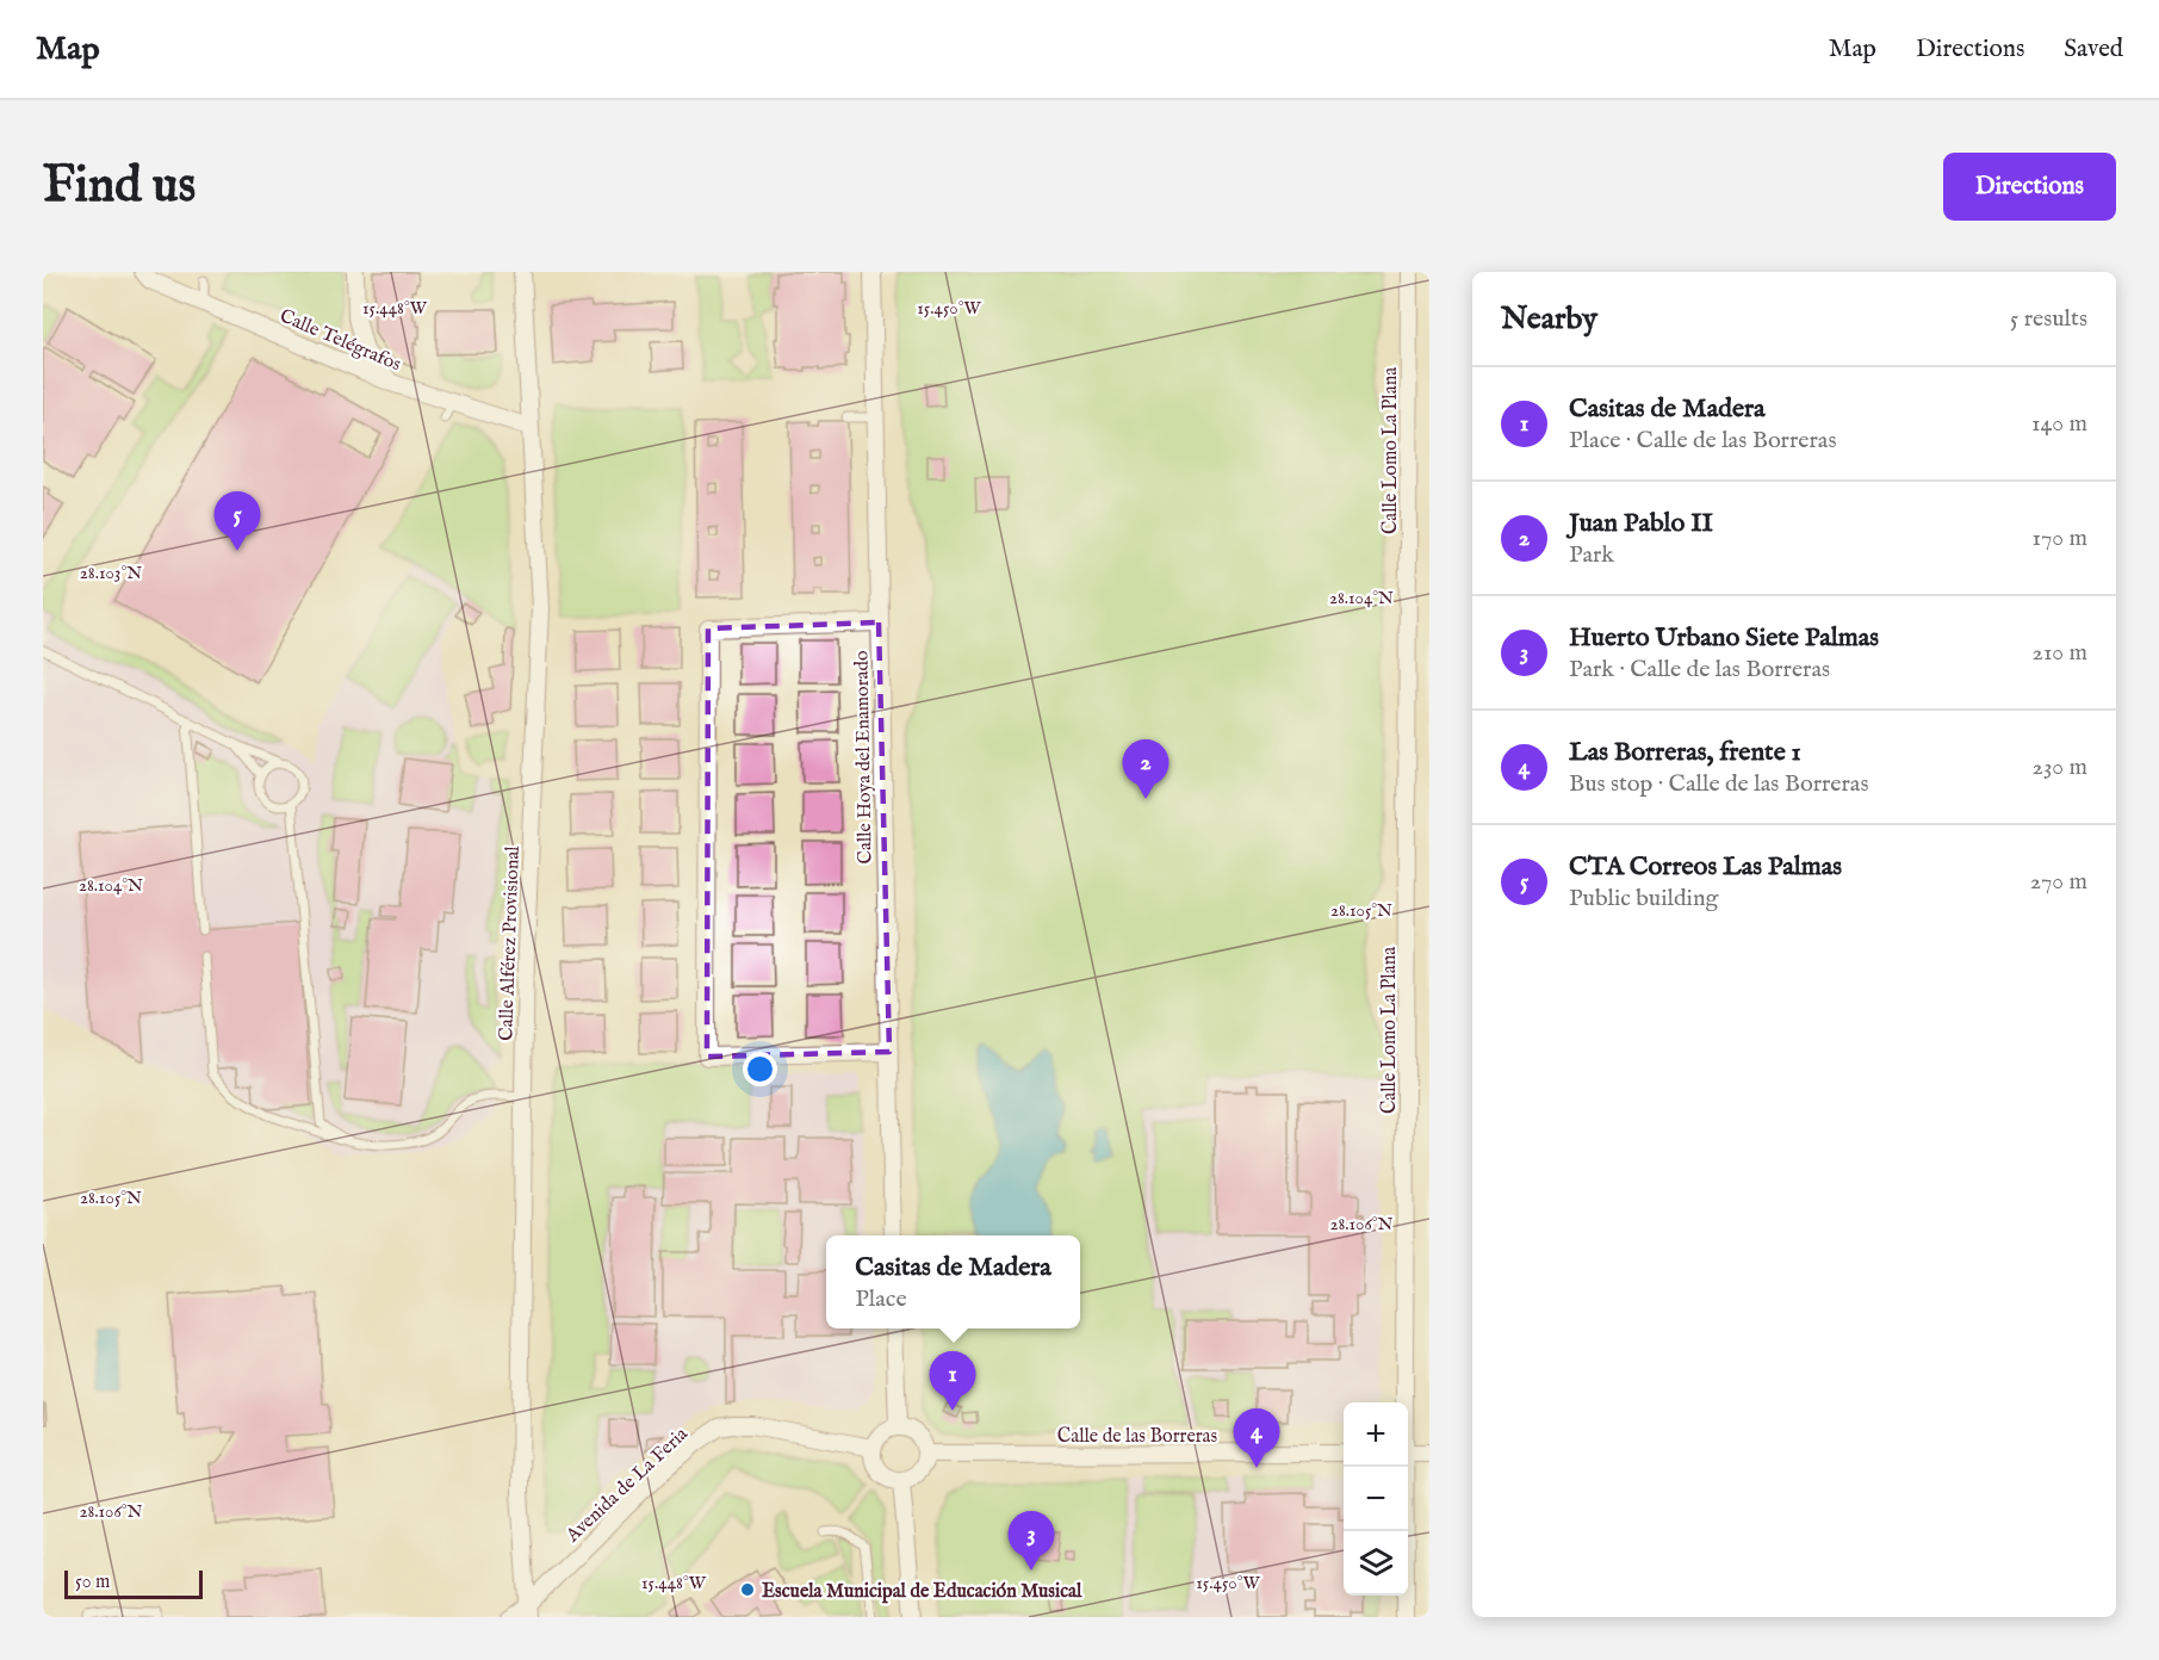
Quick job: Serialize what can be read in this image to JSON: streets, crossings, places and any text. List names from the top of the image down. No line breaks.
{"streets":{"street":["Calle Telégrafos","Calle Lomo La Plana","Calle Hoya del Enamorado","Calle Alférez Provisional","Calle de las Borreras","Avenida de La Feria"]},"crossings":[["Calle Telégrafos","Calle Alférez Provisional"],["Calle Alférez Provisional","Avenida de La Feria"],["Calle de las Borreras","Avenida de La Feria"]],"places":["Escuela Municipal de Educación Musical"],"scale_bar":"50 m","page":{"header":"Map","nav":["Map","Directions","Saved"],"buttons":"Directions","title":"Find us","heading":["Nearby","5 results"],"list":[{"mark":"1","name":"Casitas de Madera","note":"Place · Calle de las Borreras","value":"140 m"},{"mark":"2","name":"Juan Pablo II","note":"Park","value":"170 m"},{"mark":"3","name":"Huerto Urbano Siete Palmas","note":"Park · Calle de las Borreras","value":"210 m"},{"mark":"4","name":"Las Borreras, frente 1","note":"Bus stop · Calle de las Borreras","value":"230 m"},{"mark":"5","name":"CTA Correos Las Palmas","note":"Public building","value":"270 m"}],"pins":["5","2","1","4","3"],"popup":["Casitas de Madera","Place"],"map_buttons":["+","−"],"scale":"50 m"},"coordinates":["15.448°W","15.450°W","28.103°N","28.104°N","28.105°N","28.106°N"]}
